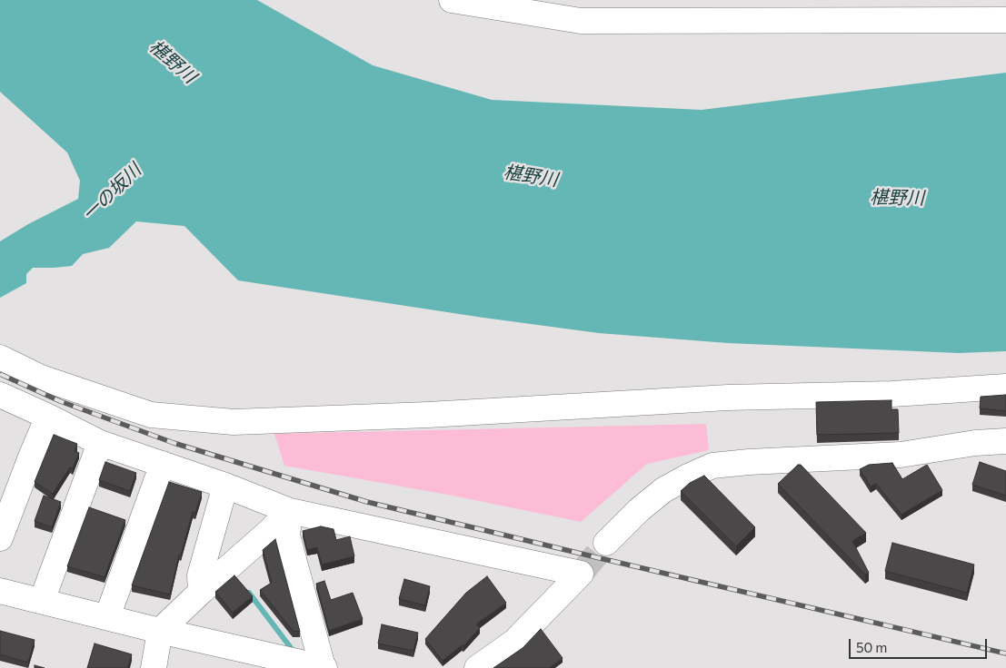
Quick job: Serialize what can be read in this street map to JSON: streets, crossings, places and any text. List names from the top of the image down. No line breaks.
{"water":["椹野川","一の坂川"],"scale_bar":"50 m"}
